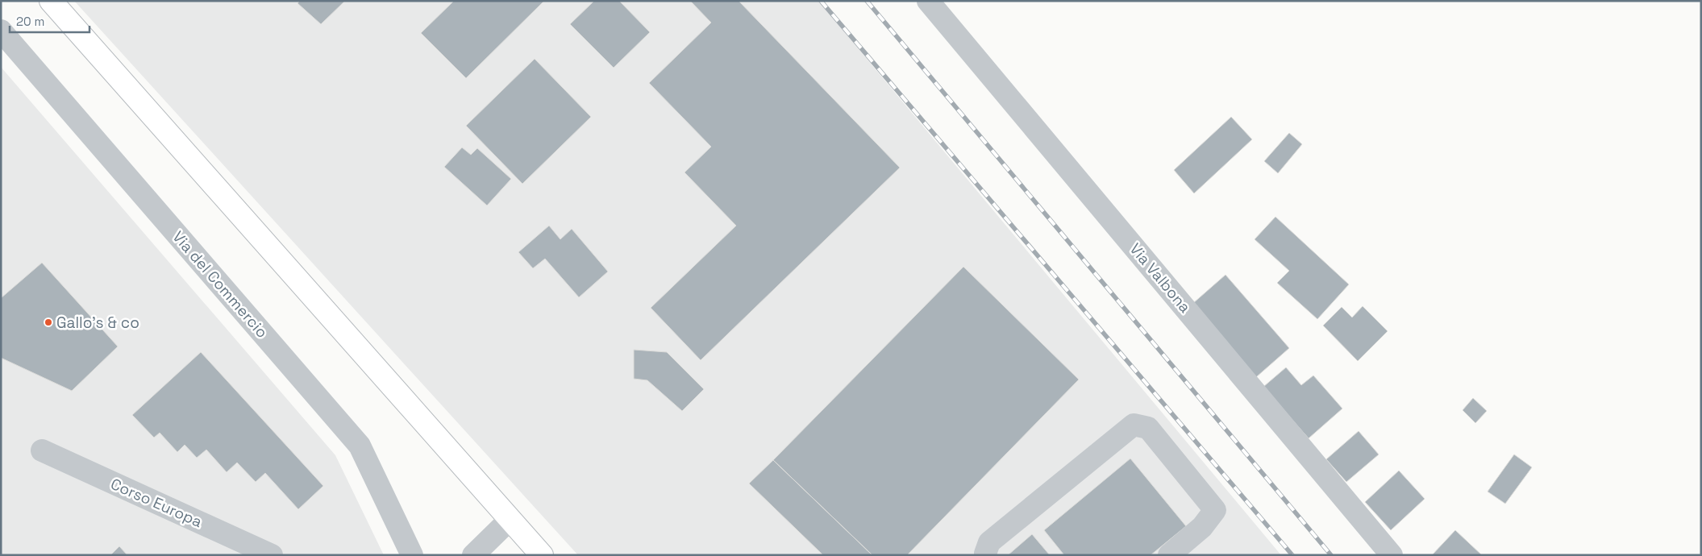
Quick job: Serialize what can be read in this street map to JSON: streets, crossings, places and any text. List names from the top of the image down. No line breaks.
{"streets":{"street":["Via Valbona","Via del Commercio","Corso Europa"]},"places":["Gallo's & co"],"scale_bar":"20 m"}
